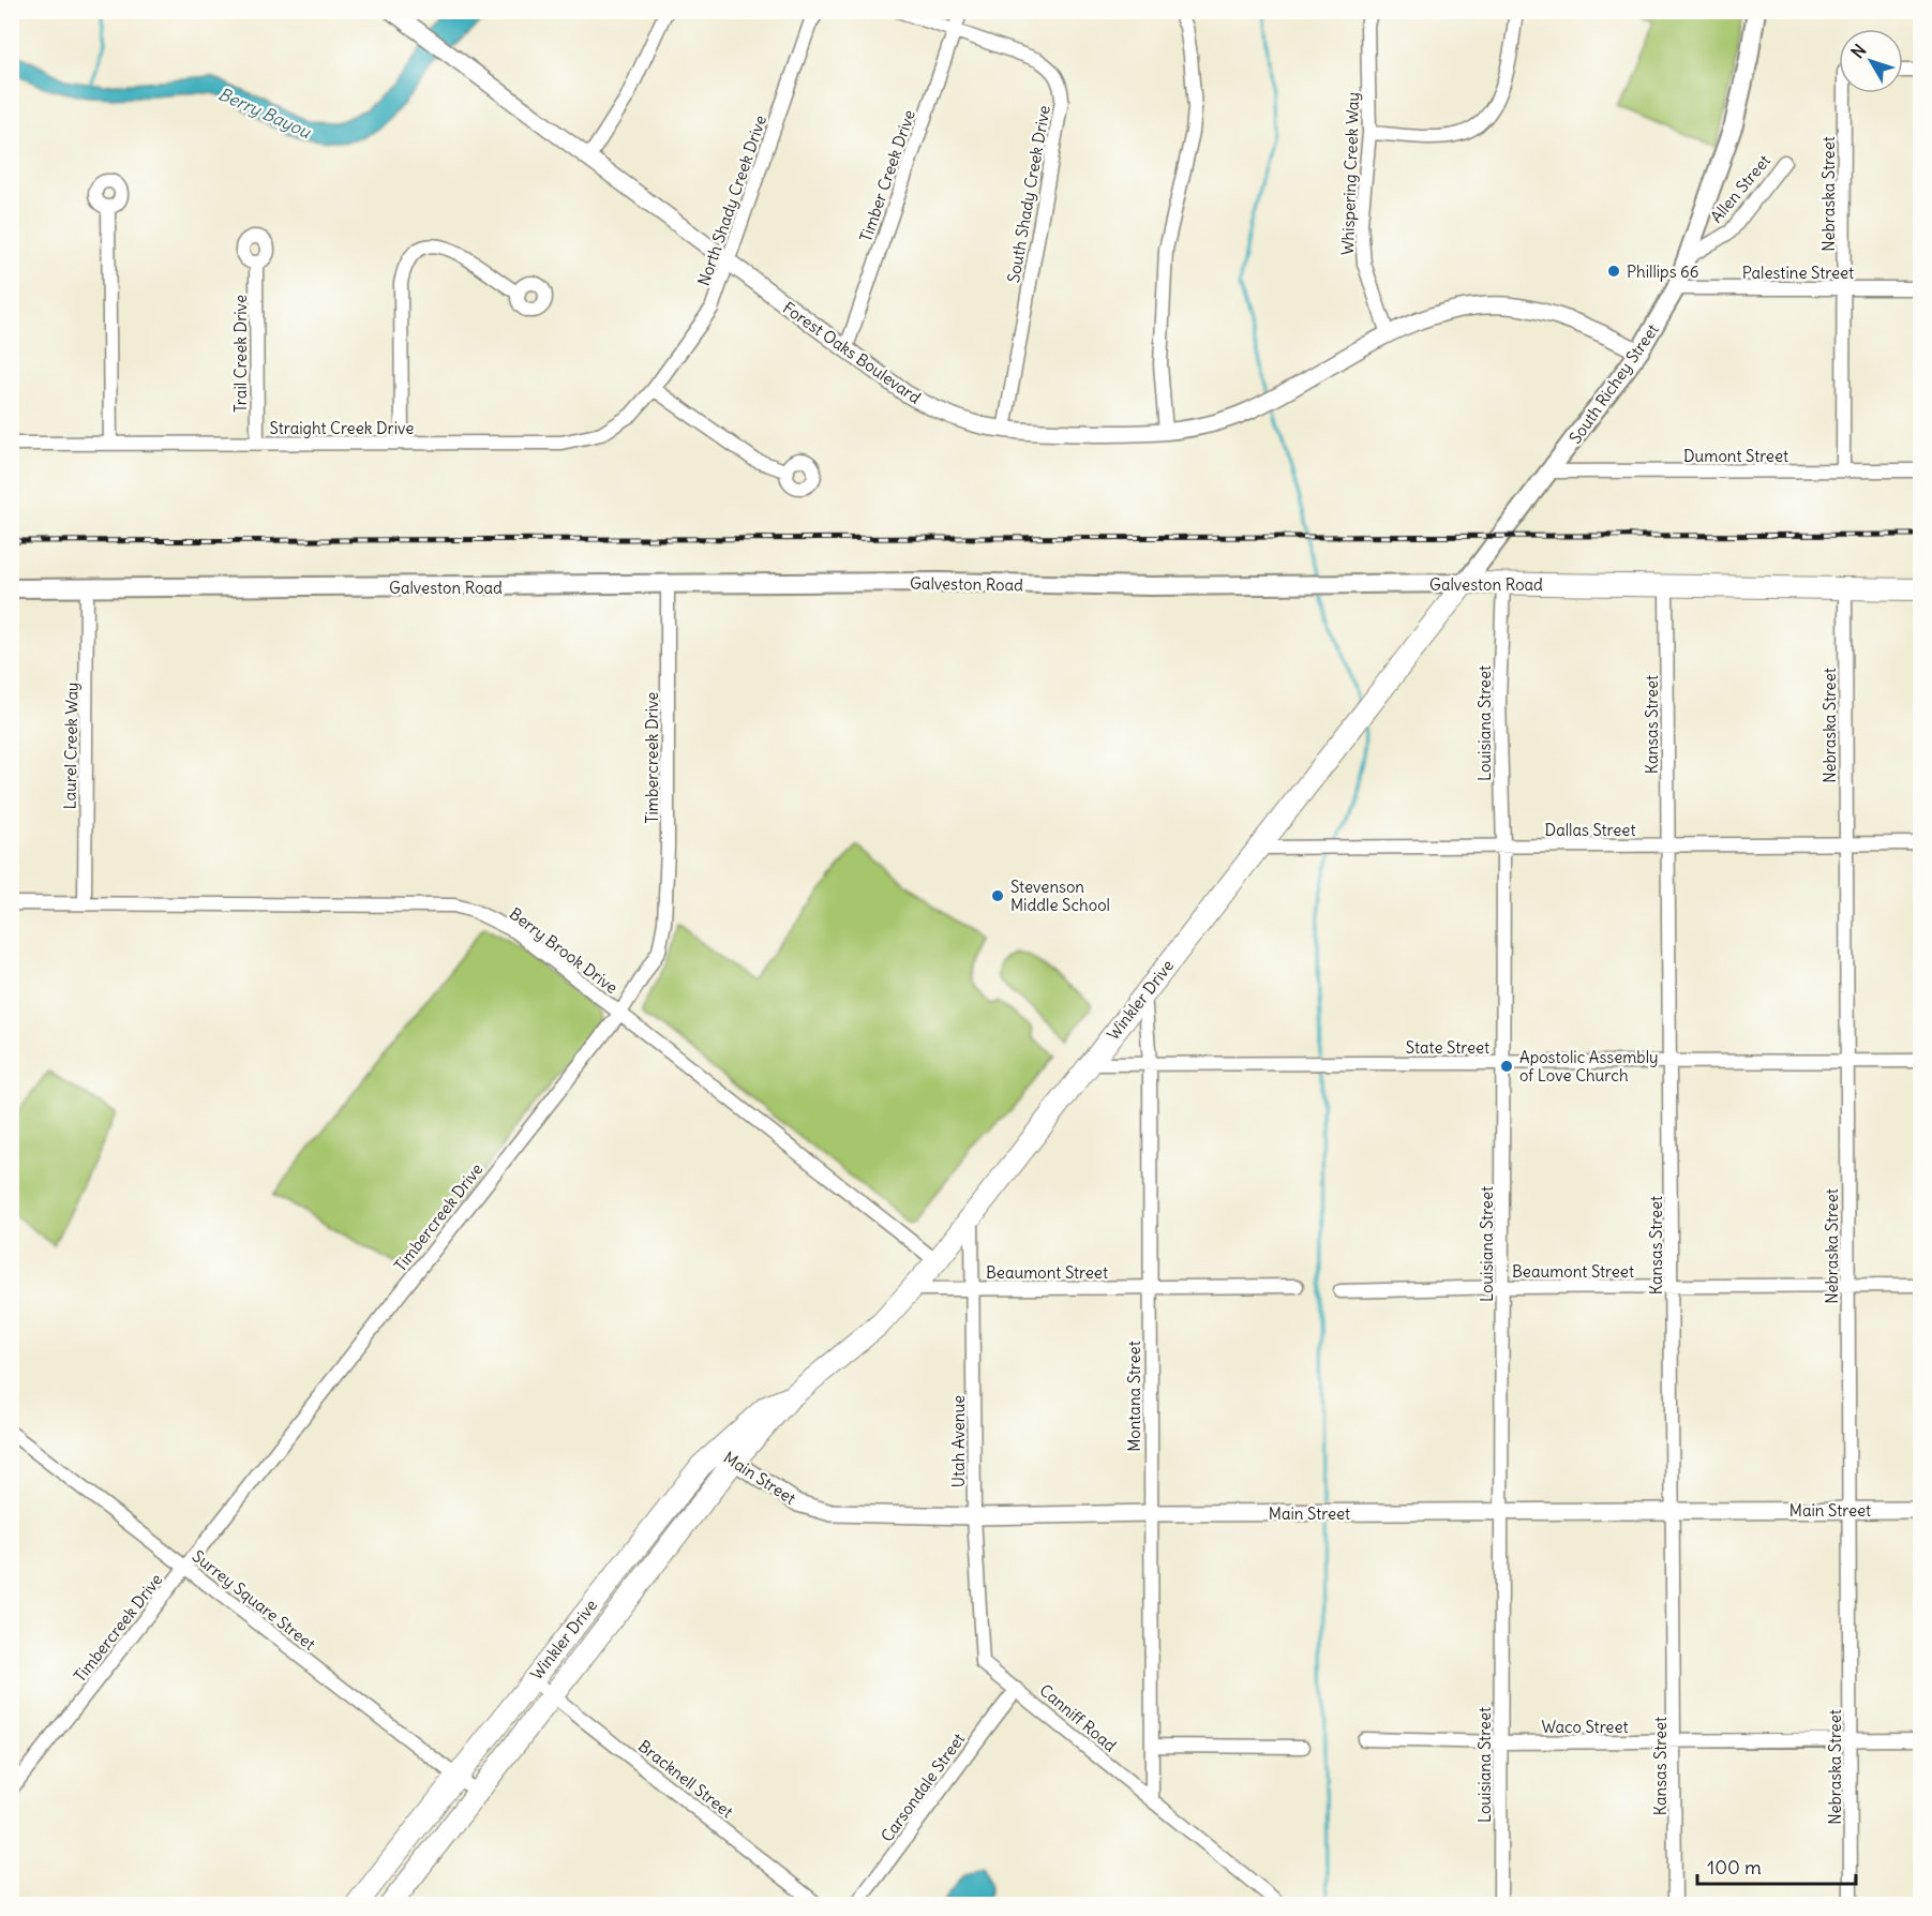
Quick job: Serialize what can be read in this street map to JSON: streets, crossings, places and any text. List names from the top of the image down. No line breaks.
{"streets":{"main road":["South Richey Street","Galveston Road","Winkler Drive"],"street":["Whispering Creek Way","Timber Creek Drive","Allen Street","South Shady Creek Drive","Nebraska Street","North Shady Creek Drive","Palestine Street","Forest Oaks Boulevard","Trail Creek Drive","Straight Creek Drive","Dumont Street","Louisiana Street","Kansas Street","Laurel Creek Way","Timbercreek Drive","Dallas Street","Berry Brook Drive","State Street","Beaumont Street","Montana Street","Utah Avenue","Main Street","Surrey Square Street","Canniff Road","Waco Street","Bracknell Street","Carsondale Street"]},"crossings":[["Whispering Creek Way","Forest Oaks Boulevard"],["Timber Creek Drive","South Shady Creek Drive"],["Timber Creek Drive","Forest Oaks Boulevard"],["Allen Street","South Richey Street"],["South Shady Creek Drive","Forest Oaks Boulevard"],["Nebraska Street","Palestine Street"],["Nebraska Street","Dumont Street"],["Nebraska Street","Galveston Road"],["Nebraska Street","Dallas Street"],["Nebraska Street","State Street"],["Nebraska Street","Beaumont Street"],["Nebraska Street","Main Street"],["Nebraska Street","Waco Street"],["North Shady Creek Drive","Forest Oaks Boulevard"],["North Shady Creek Drive","Straight Creek Drive"],["Palestine Street","South Richey Street"],["Forest Oaks Boulevard","South Richey Street"],["Trail Creek Drive","Straight Creek Drive"],["South Richey Street","Dumont Street"],["South Richey Street","Galveston Road"],["South Richey Street","Winkler Drive"],["Galveston Road","Louisiana Street"],["Galveston Road","Kansas Street"],["Galveston Road","Laurel Creek Way"],["Galveston Road","Timbercreek Drive"],["Galveston Road","Winkler Drive"],["Louisiana Street","Dallas Street"],["Louisiana Street","State Street"],["Louisiana Street","Beaumont Street"],["Louisiana Street","Main Street"],["Louisiana Street","Waco Street"],["Kansas Street","Dallas Street"],["Kansas Street","State Street"],["Kansas Street","Beaumont Street"],["Kansas Street","Main Street"],["Kansas Street","Waco Street"],["Laurel Creek Way","Berry Brook Drive"],["Timbercreek Drive","Berry Brook Drive"],["Timbercreek Drive","Surrey Square Street"],["Dallas Street","Winkler Drive"],["Berry Brook Drive","Winkler Drive"],["Winkler Drive","State Street"],["Winkler Drive","Beaumont Street"],["Winkler Drive","Montana Street"],["Winkler Drive","Utah Avenue"],["Winkler Drive","Main Street"],["Winkler Drive","Surrey Square Street"],["Winkler Drive","Bracknell Street"],["State Street","Montana Street"],["Beaumont Street","Montana Street"],["Beaumont Street","Utah Avenue"],["Montana Street","Main Street"],["Montana Street","Canniff Road"],["Utah Avenue","Main Street"],["Utah Avenue","Canniff Road"],["Canniff Road","Carsondale Street"]],"water":["Berry Bayou"],"places":["Phillips 66","Stevenson Middle School","Apostolic Assembly of Love Church"],"scale_bar":"100 m","north":"top left"}
